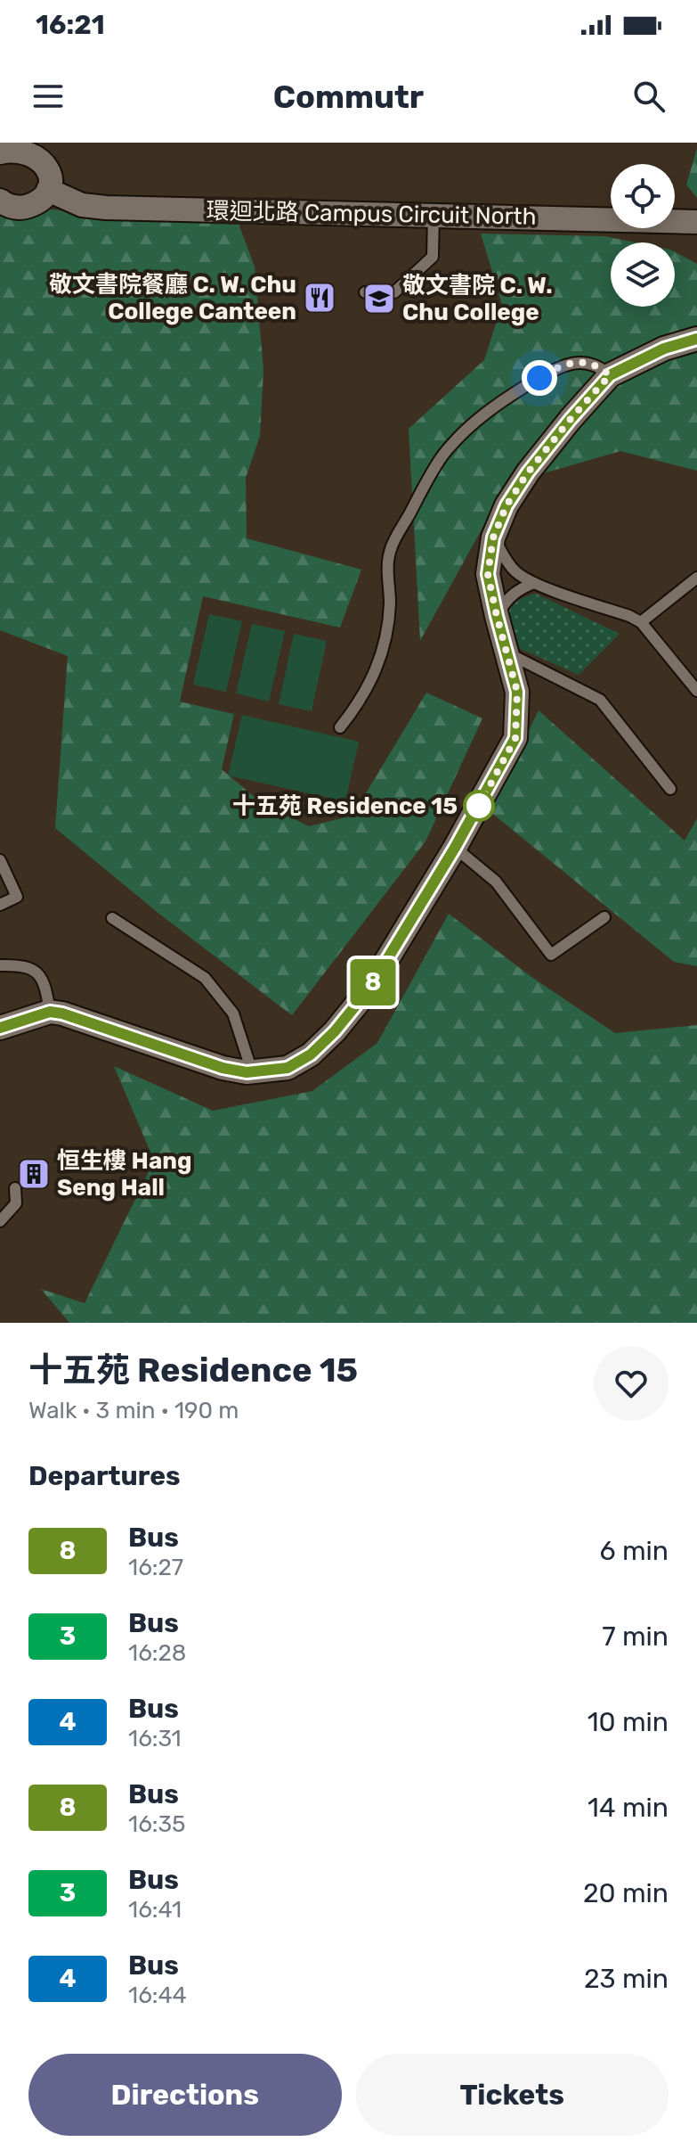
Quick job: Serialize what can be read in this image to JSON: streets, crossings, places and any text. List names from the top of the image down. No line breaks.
{"streets":{"street":["環迴北路 Campus Circuit North"]},"places":{"restaurant":["敬文書院餐廳 C. W. Chu College Canteen"],"school or university":["敬文書院 C. W. Chu College"],"other":["十五苑 Residence 15"],"building":["恒生樓 Hang Seng Hall"]},"lines":["bus line 8"],"page":{"status":"16:21","header":"Commutr","on_map":"8","heading":[["十五苑 Residence 15","Walk · 3 min · 190 m"],"Departures"],"list":[{"mark":"8","name":"Bus","note":"16:27","value":"6 min"},{"mark":"3","name":"Bus","note":"16:28","value":"7 min"},{"mark":"4","name":"Bus","note":"16:31","value":"10 min"},{"mark":"8","name":"Bus","note":"16:35","value":"14 min"},{"mark":"3","name":"Bus","note":"16:41","value":"20 min"},{"mark":"4","name":"Bus","note":"16:44","value":"23 min"}],"buttons":["Directions","Tickets"]}}
